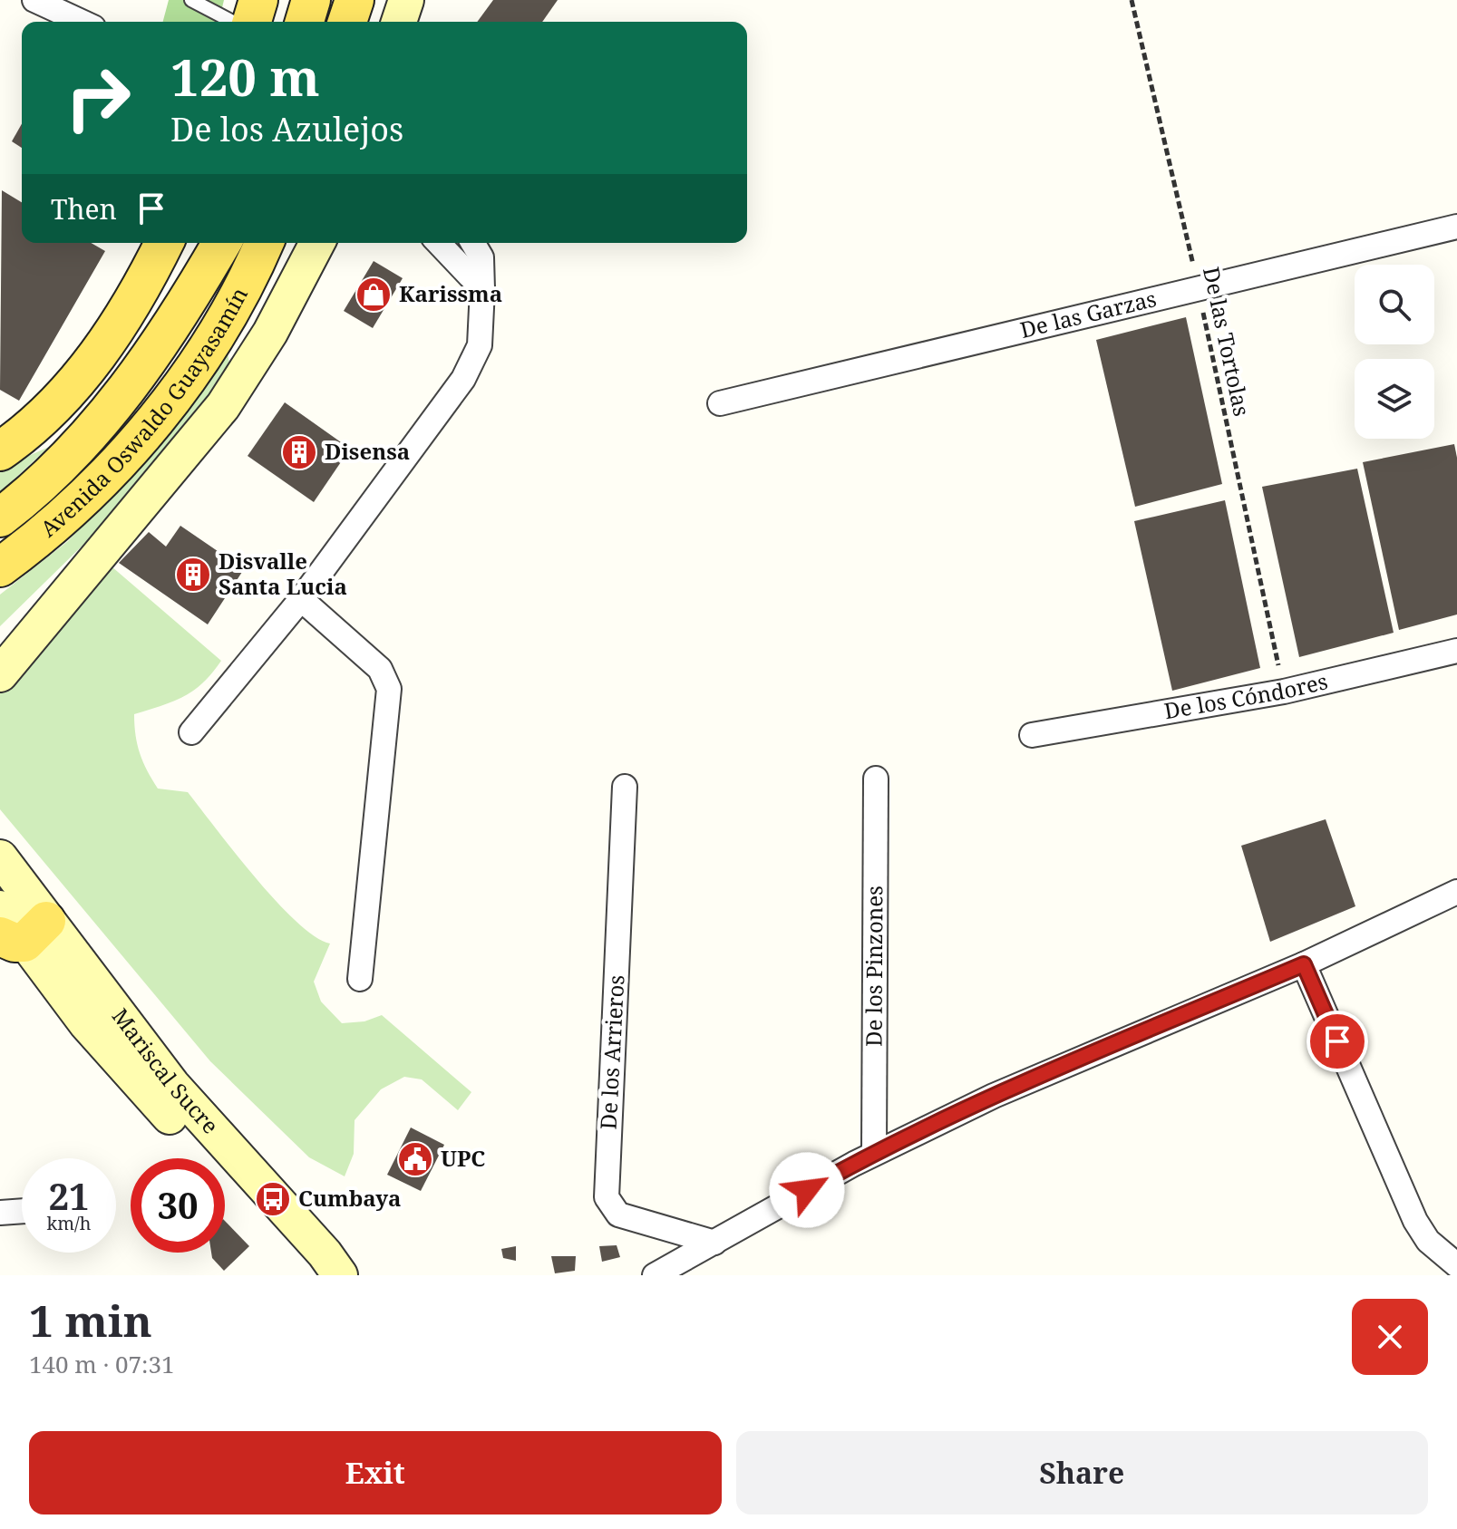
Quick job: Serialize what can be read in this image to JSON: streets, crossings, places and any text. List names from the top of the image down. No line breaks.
{"streets":{"main road":["Avenida Oswaldo Guayasamín"],"street":["De las Garzas","De los Cóndores","De los Pinzones","De los Arrieros","Mariscal Sucre"],"path":["De las Tortolas"]},"crossings":[["De las Garzas","De las Tortolas"],["De las Tortolas","De los Cóndores"]],"places":{"shop":["Karissma"],"building":["Disensa","Disvalle Santa Lucia"],"public building":["UPC"],"bus stop":["Cumbaya"]},"page":{"turn":["120 m","De los Azulejos"],"then":"Then","speed":"21 km/h","limit":"30","heading":["1 min","140 m · 07:31"],"buttons":["Exit","Share"]}}
